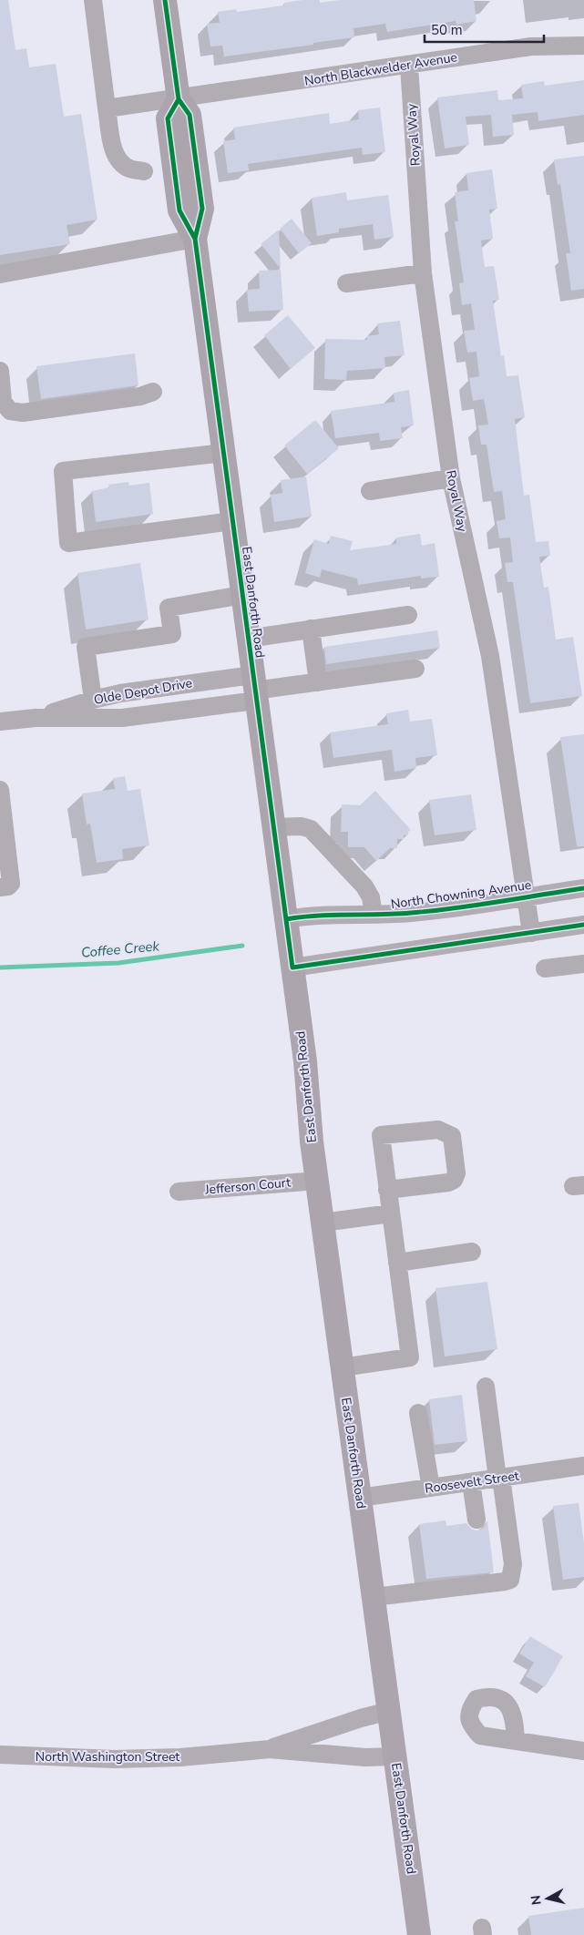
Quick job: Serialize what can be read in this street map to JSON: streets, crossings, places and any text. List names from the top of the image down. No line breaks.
{"streets":{"main road":["East Danforth Road"],"street":["North Blackwelder Avenue","Royal Way","Olde Depot Drive","North Chowning Avenue","Jefferson Court","Roosevelt Street","North Washington Street"]},"crossings":[["North Blackwelder Avenue","Royal Way"],["North Blackwelder Avenue","East Danforth Road"],["Royal Way","North Chowning Avenue"],["East Danforth Road","Olde Depot Drive"],["East Danforth Road","North Chowning Avenue"],["East Danforth Road","Jefferson Court"],["East Danforth Road","Roosevelt Street"],["East Danforth Road","North Washington Street"]],"water":["Coffee Creek"],"scale_bar":"50 m","north":"left"}
